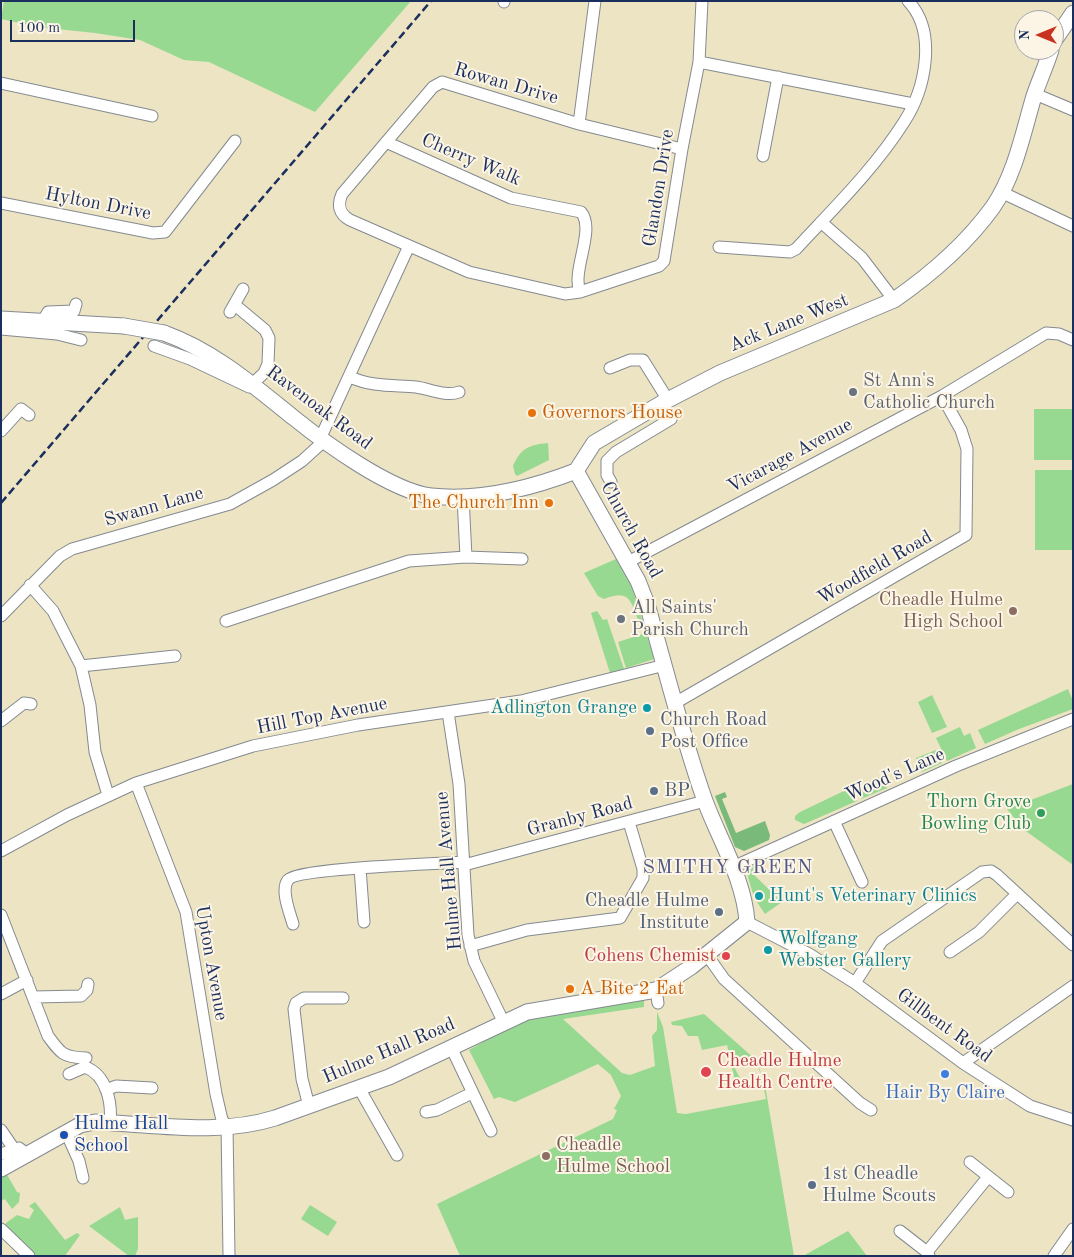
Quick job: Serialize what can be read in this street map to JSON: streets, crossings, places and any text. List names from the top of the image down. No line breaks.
{"streets":{"main road":["Ack Lane West","Ravenoak Road","Church Road","Hulme Hall Road"],"street":["Rowan Drive","Cherry Walk","Glandon Drive","Hylton Drive","Vicarage Avenue","Swann Lane","Woodfield Road","Hill Top Avenue","Wood's Lane","Granby Road","Hulme Hall Avenue","Upton Avenue","Gillbent Road"]},"crossings":[["Rowan Drive","Cherry Walk"],["Rowan Drive","Glandon Drive"],["Cherry Walk","Glandon Drive"],["Ack Lane West","Ravenoak Road"],["Ack Lane West","Church Road"],["Ravenoak Road","Swann Lane"],["Ravenoak Road","Church Road"],["Vicarage Avenue","Church Road"],["Vicarage Avenue","Woodfield Road"],["Church Road","Woodfield Road"],["Church Road","Hill Top Avenue"],["Church Road","Wood's Lane"],["Church Road","Granby Road"],["Church Road","Gillbent Road"],["Church Road","Hulme Hall Road"],["Hill Top Avenue","Hulme Hall Avenue"],["Hill Top Avenue","Upton Avenue"],["Granby Road","Hulme Hall Avenue"],["Hulme Hall Avenue","Hulme Hall Road"],["Upton Avenue","Hulme Hall Road"],["Gillbent Road","Hulme Hall Road"]],"districts":["SMITHY GREEN"],"places":["St Ann's Catholic Church","Governors House","The Church Inn","Cheadle Hulme High School","All Saints' Parish Church","Adlington Grange","Church Road Post Office","BP","Thorn Grove Bowling Club","Hunt's Veterinary Clinics","Cheadle Hulme Institute","Wolfgang Webster Gallery","Cohens Chemist","A Bite 2 Eat","Cheadle Hulme Health Centre","Hair By Claire","Hulme Hall School","Cheadle Hulme School","1st Cheadle Hulme Scouts"],"scale_bar":"100 m","north":"left"}
